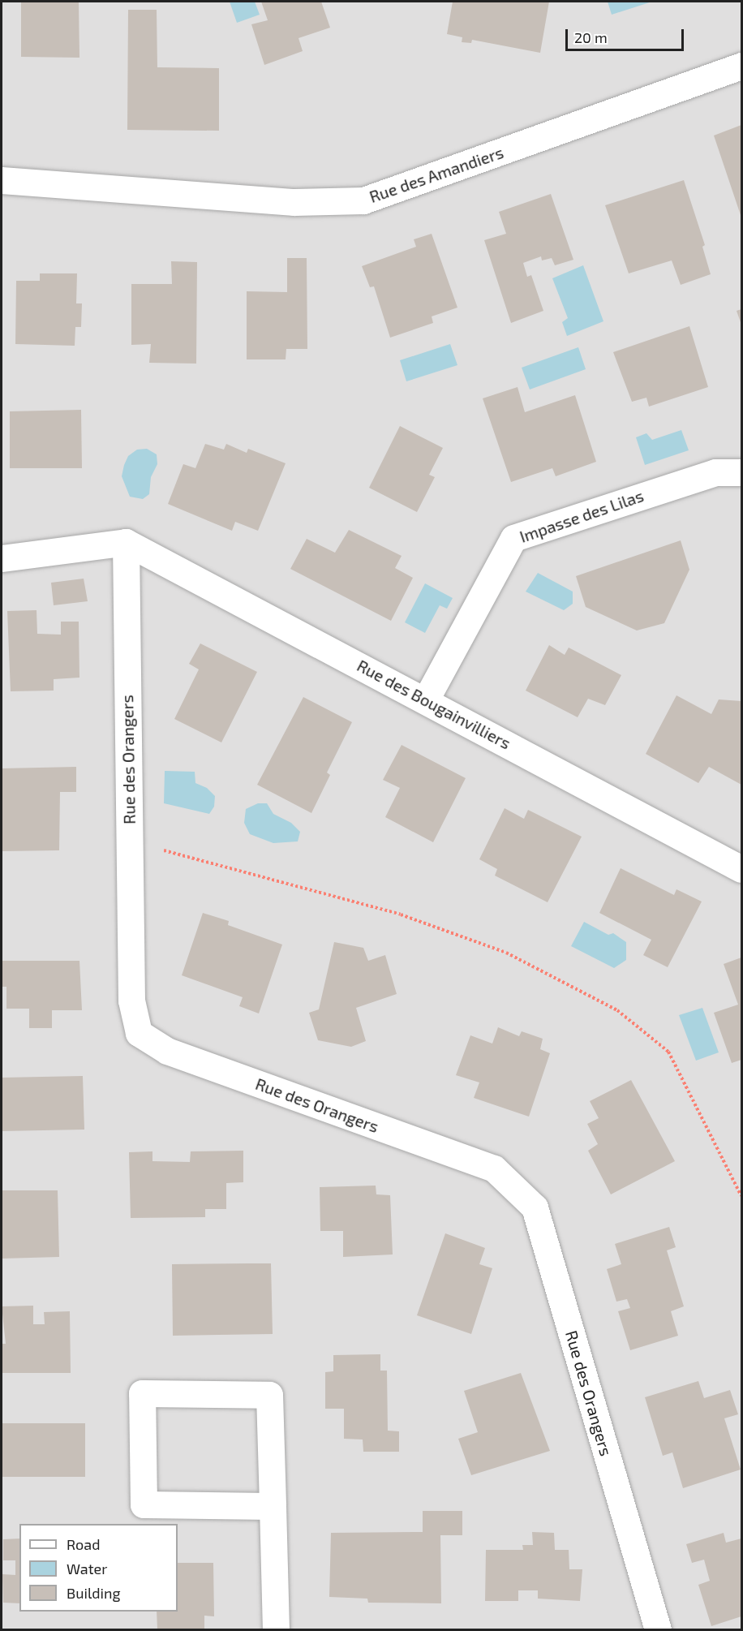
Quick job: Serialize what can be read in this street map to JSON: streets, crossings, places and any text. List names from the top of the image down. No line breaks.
{"streets":{"street":["Rue des Amandiers","Impasse des Lilas","Rue des Bougainvilliers","Rue des Orangers"]},"crossings":[["Impasse des Lilas","Rue des Bougainvilliers"],["Rue des Bougainvilliers","Rue des Orangers"]],"legend":["Road","Water","Building"],"scale_bar":"20 m"}
